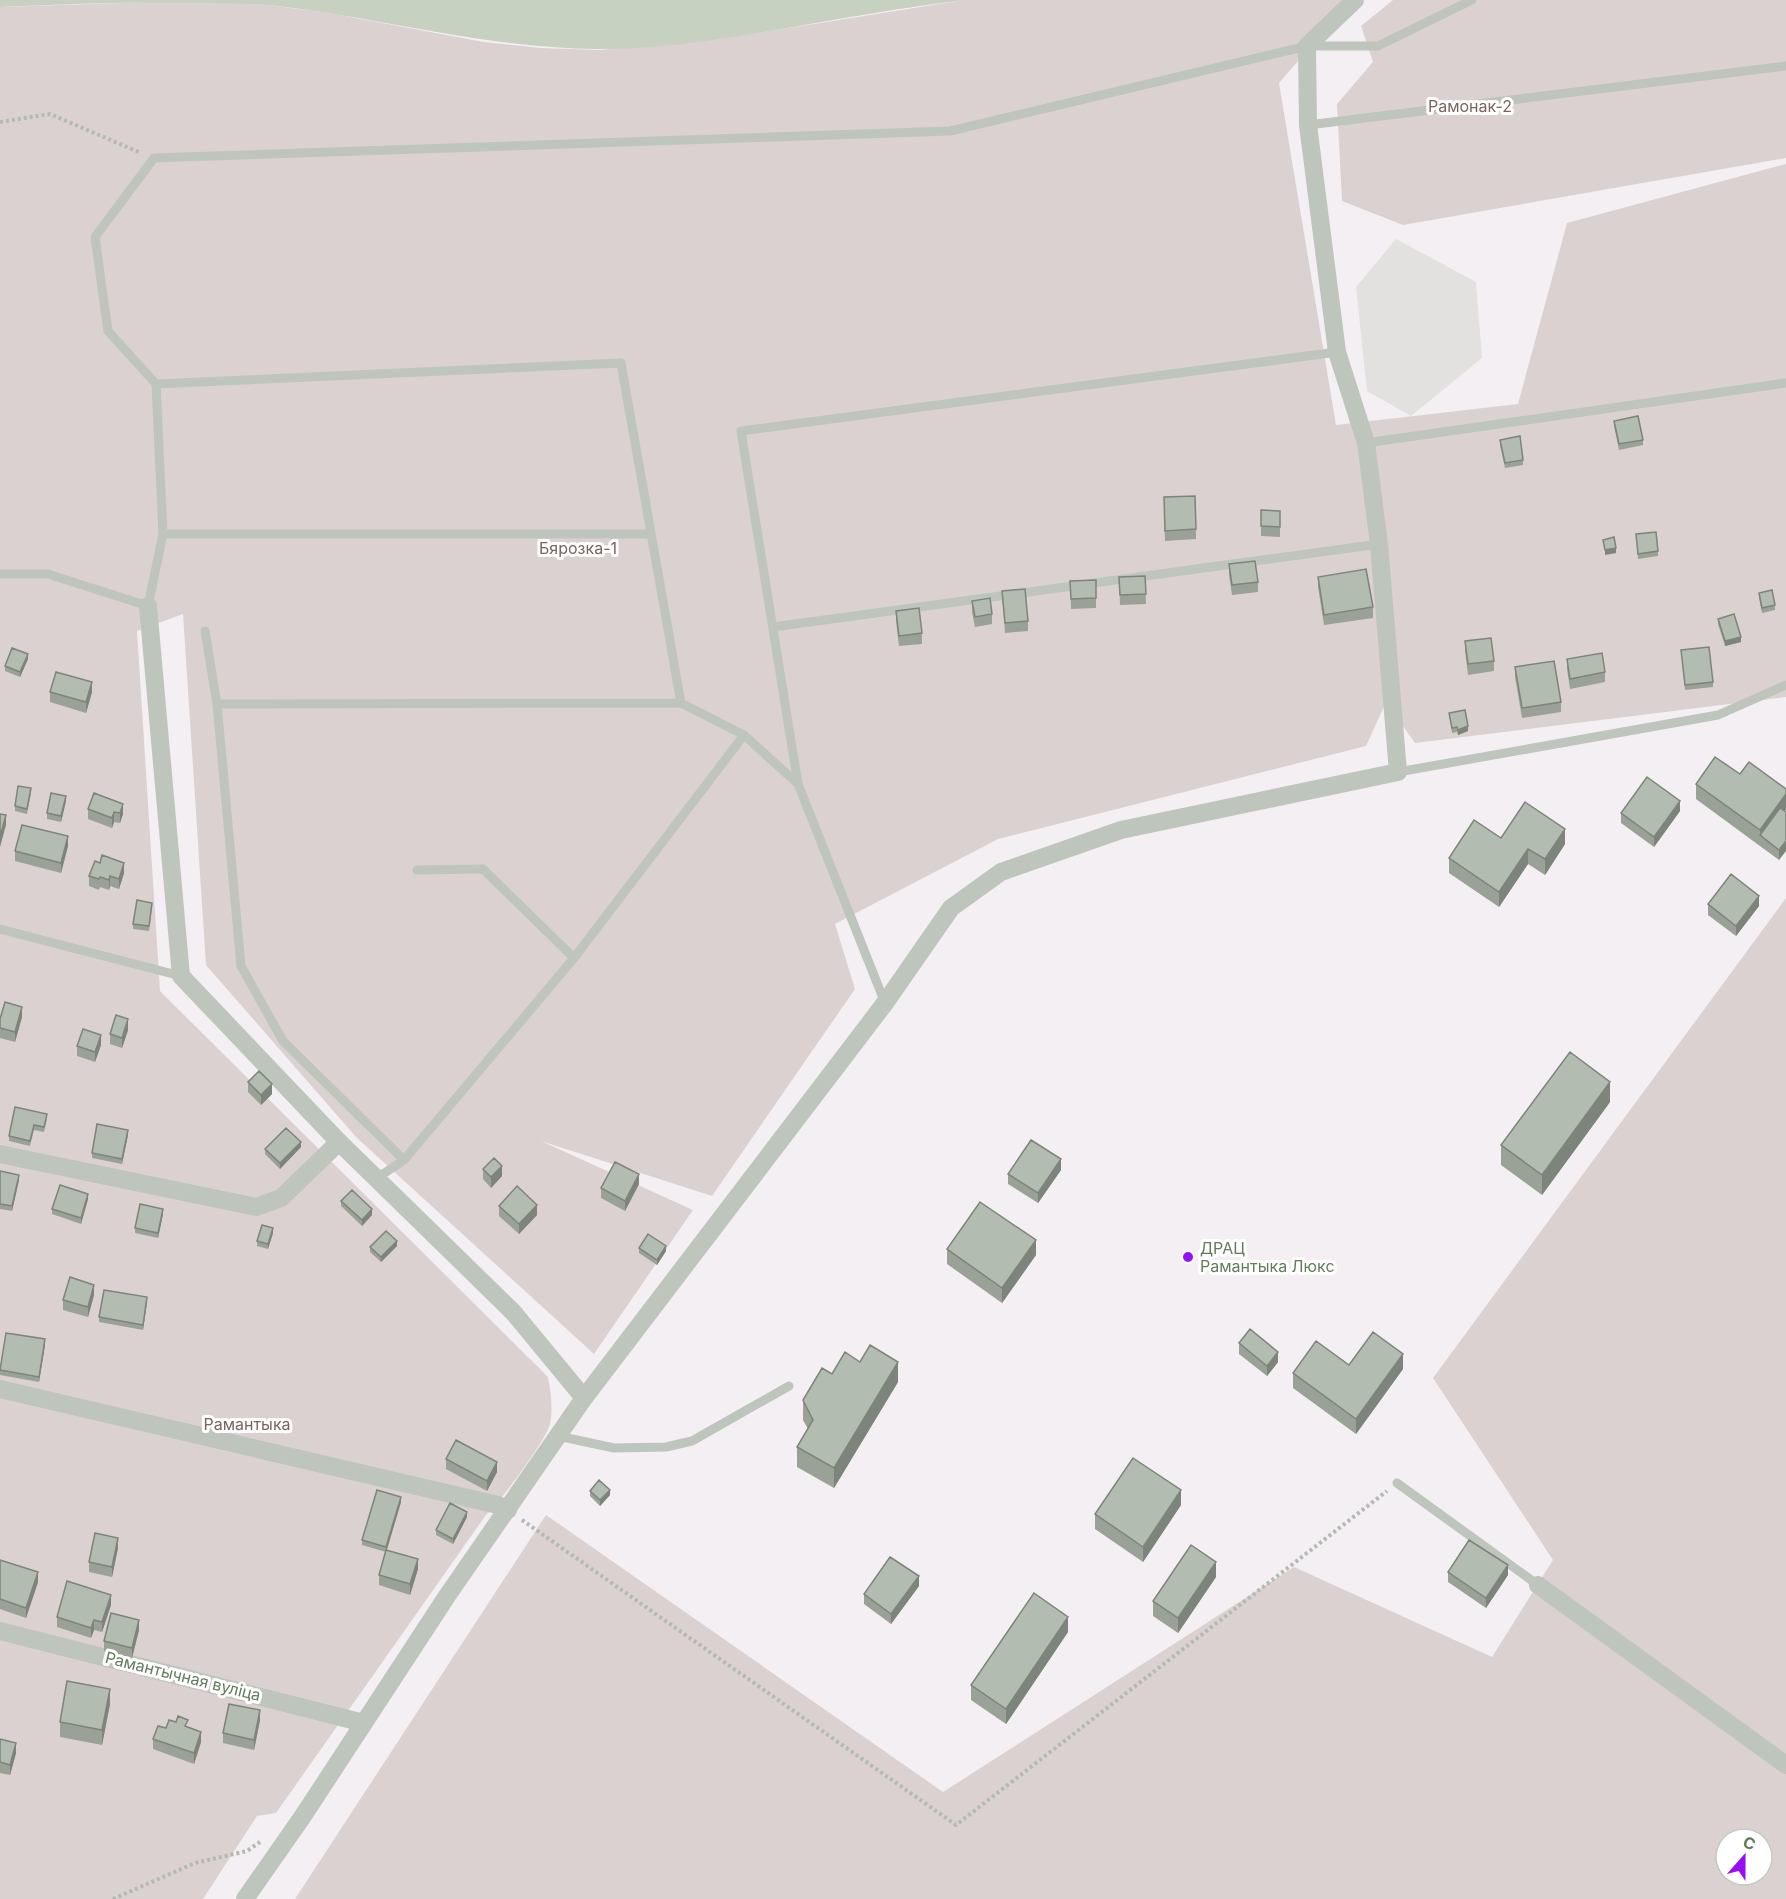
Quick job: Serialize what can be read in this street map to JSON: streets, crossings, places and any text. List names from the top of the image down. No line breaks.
{"streets":{"street":["Рамантычная вуліца"]},"parks":["Рамонак-2","Бярозка-1","Рамантыка"],"places":["ДРАЦ Рамантыка Люкс"],"north":"top"}
